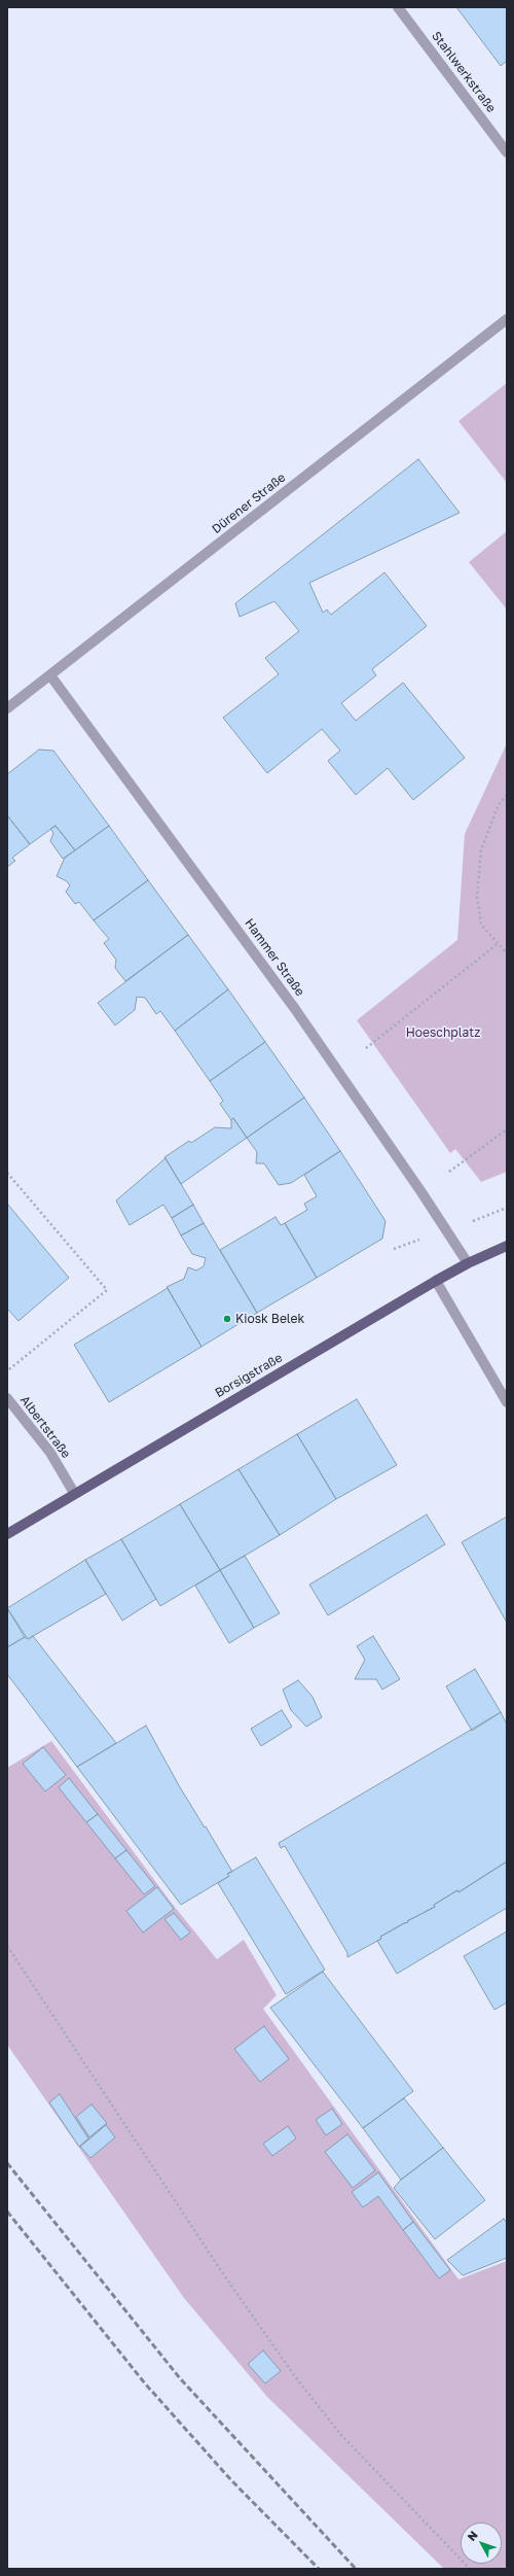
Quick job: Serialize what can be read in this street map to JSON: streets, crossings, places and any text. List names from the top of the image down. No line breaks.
{"streets":{"main road":["Borsigstraße"],"street":["Stahlwerkstraße","Dürener Straße","Hammer Straße","Albertstraße"]},"crossings":[["Dürener Straße","Hammer Straße"],["Hammer Straße","Borsigstraße"],["Borsigstraße","Albertstraße"]],"parks":["Hoeschplatz"],"places":["Kiosk Belek"],"north":"top left"}
